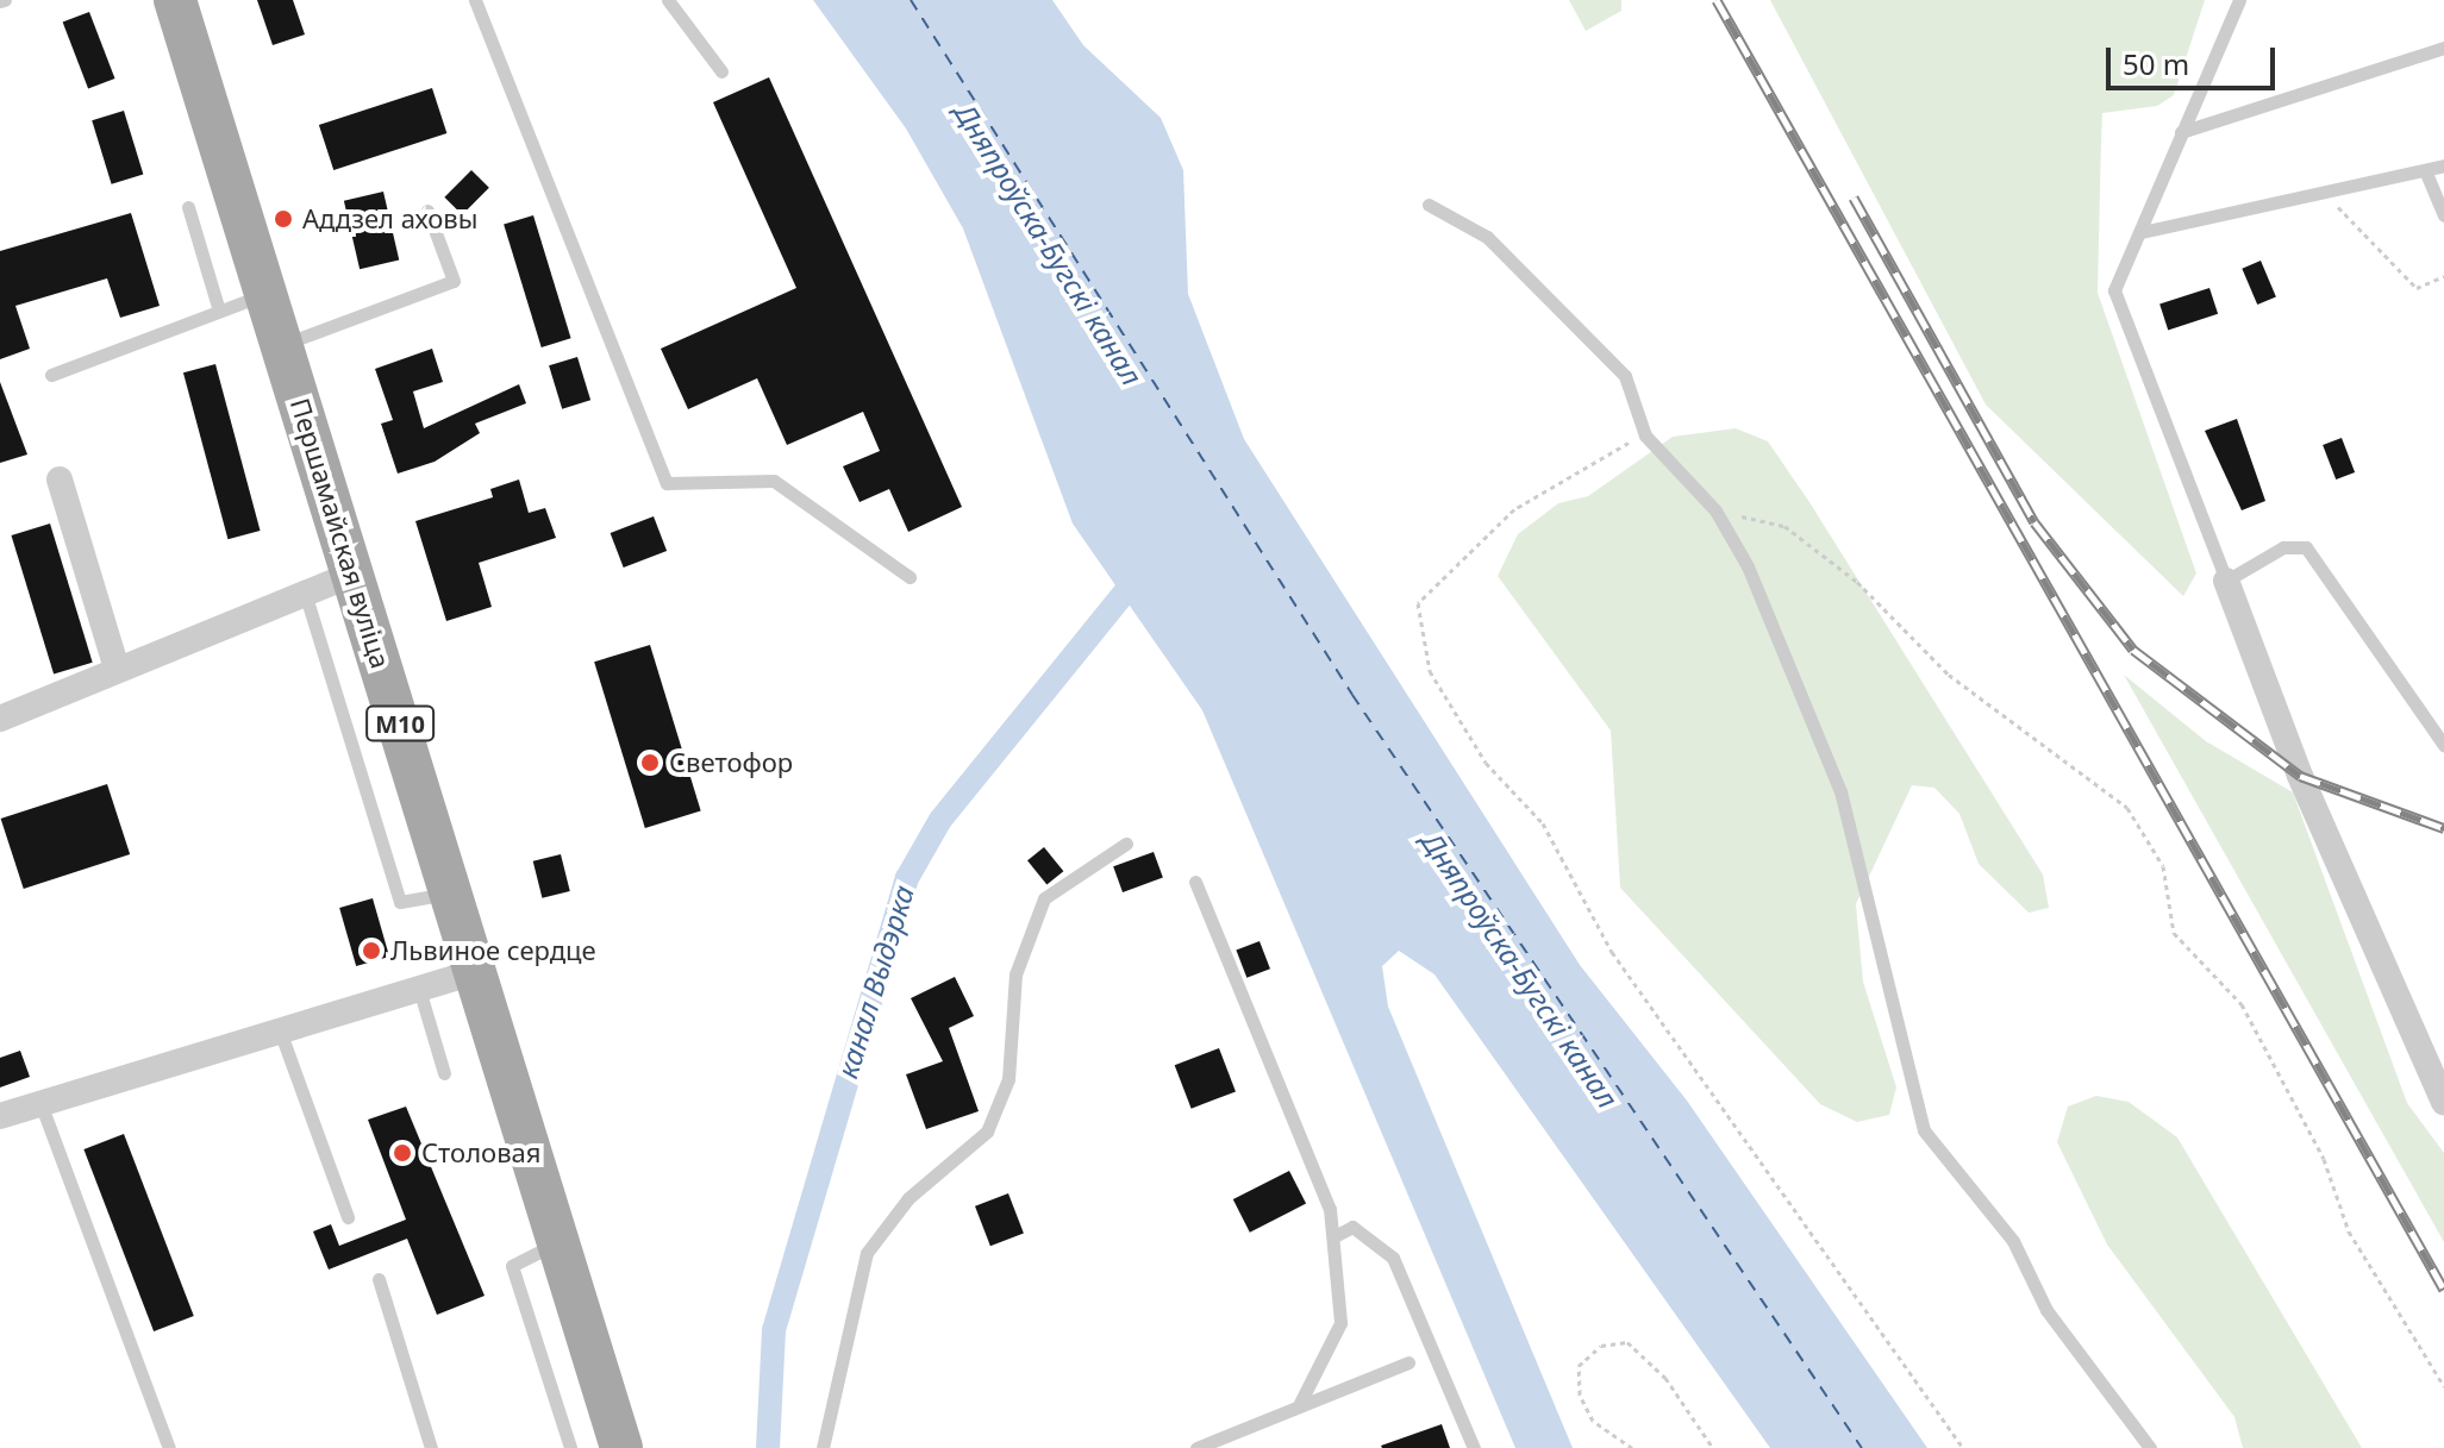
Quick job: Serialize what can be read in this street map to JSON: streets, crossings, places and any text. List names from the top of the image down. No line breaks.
{"streets":{"main road":["Першамайская вуліца","М10"]},"water":["Дняпроўска-Бугскі канал","канал Выдэрка"],"places":["Аддзел аховы","Светофор","Львиное сердце","Столовая"],"scale_bar":"50 m"}
